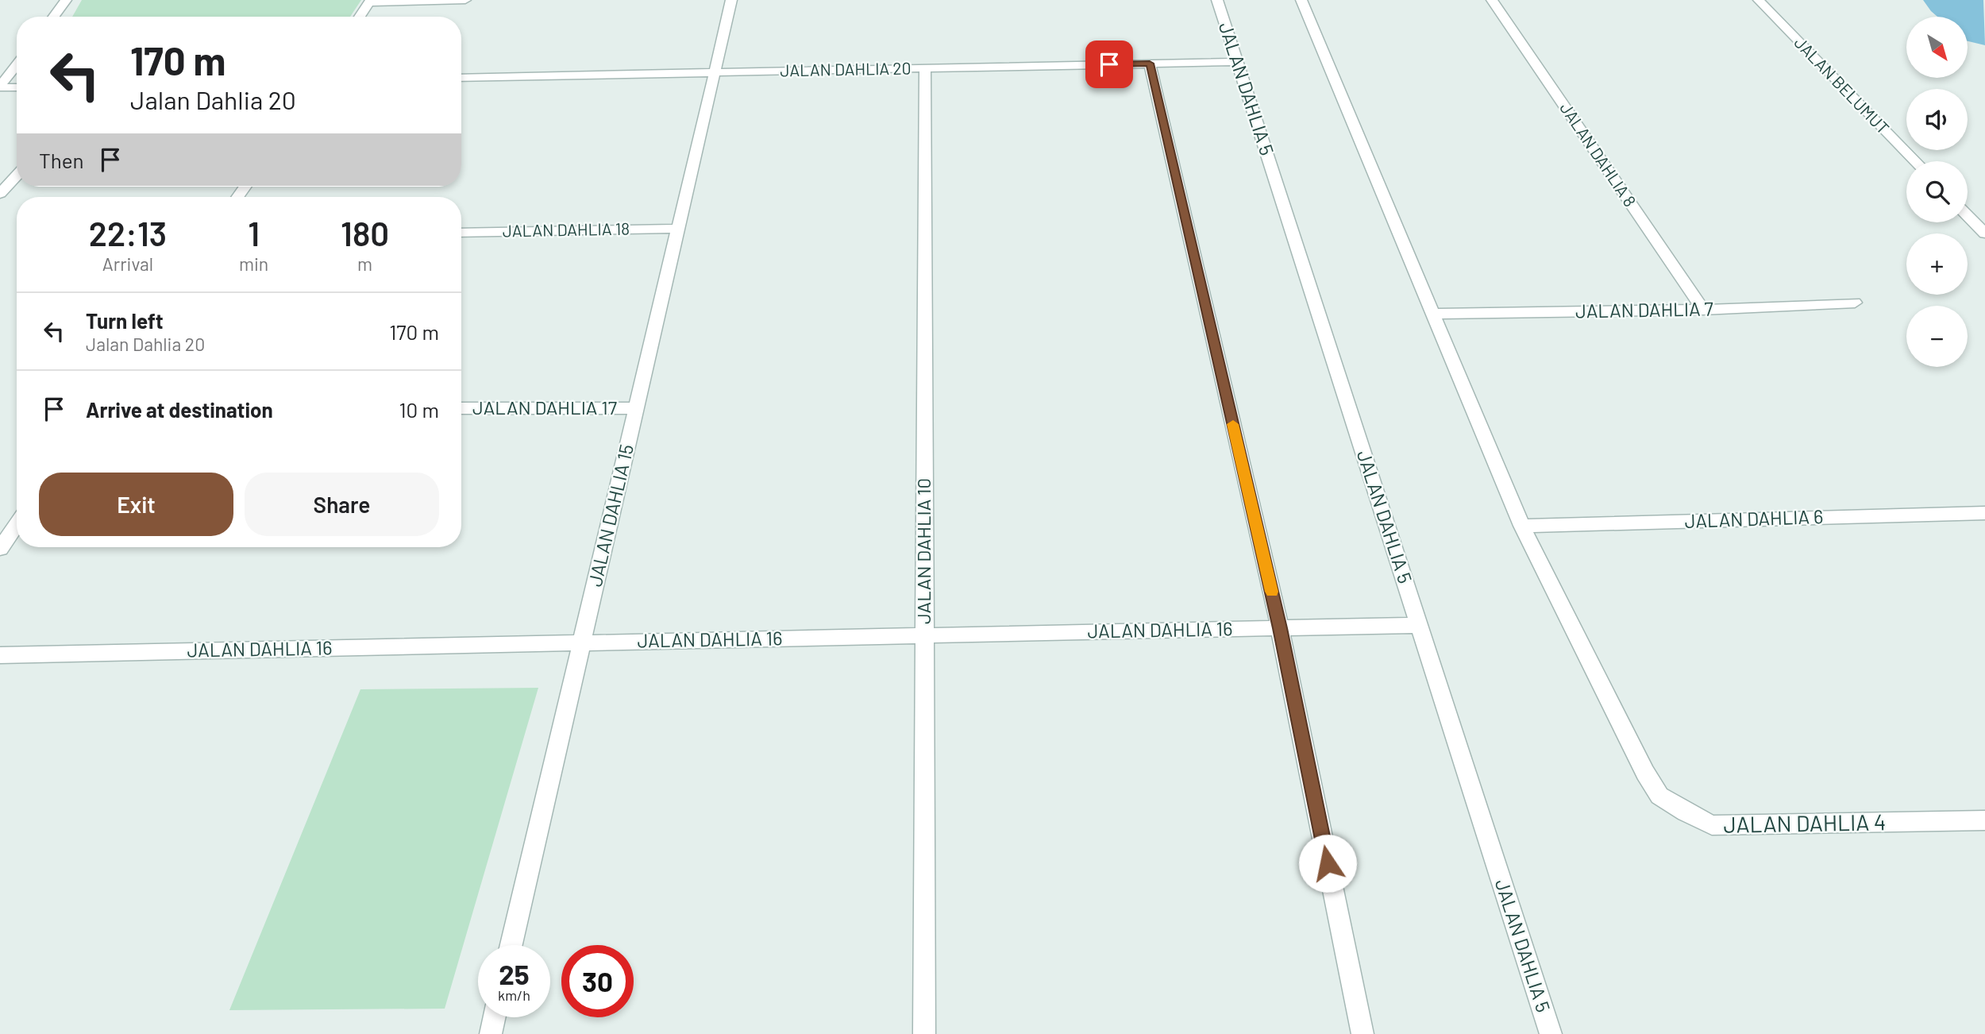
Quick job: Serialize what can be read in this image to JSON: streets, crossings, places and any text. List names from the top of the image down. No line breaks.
{"streets":{"street":["JALAN DAHLIA 20","JALAN BELUMUT","JALAN DAHLIA 5","JALAN DAHLIA 8","JALAN DAHLIA 18","JALAN DAHLIA 7","JALAN DAHLIA 17","JALAN DAHLIA 15","JALAN DAHLIA 6","JALAN DAHLIA 10","JALAN DAHLIA 16","JALAN DAHLIA 4"]},"crossings":[["JALAN DAHLIA 20","JALAN DAHLIA 5"],["JALAN DAHLIA 20","JALAN DAHLIA 15"],["JALAN DAHLIA 20","JALAN DAHLIA 10"],["JALAN DAHLIA 5","JALAN DAHLIA 16"],["JALAN DAHLIA 8","JALAN DAHLIA 7"],["JALAN DAHLIA 18","JALAN DAHLIA 15"],["JALAN DAHLIA 17","JALAN DAHLIA 15"],["JALAN DAHLIA 15","JALAN DAHLIA 16"],["JALAN DAHLIA 6","JALAN DAHLIA 4"],["JALAN DAHLIA 10","JALAN DAHLIA 16"]],"north":"bottom right","page":{"map_buttons":["+","−"],"turn":["170 m","Jalan Dahlia 20"],"then":"Then","eta":["22:13","Arrival","1","min","180","m"],"list":[{"name":"Turn left","note":"Jalan Dahlia 20","value":"170 m"},{"name":"Arrive at destination","value":"10 m"}],"buttons":["Exit","Share"],"speed":"25 km/h","limit":"30"}}
